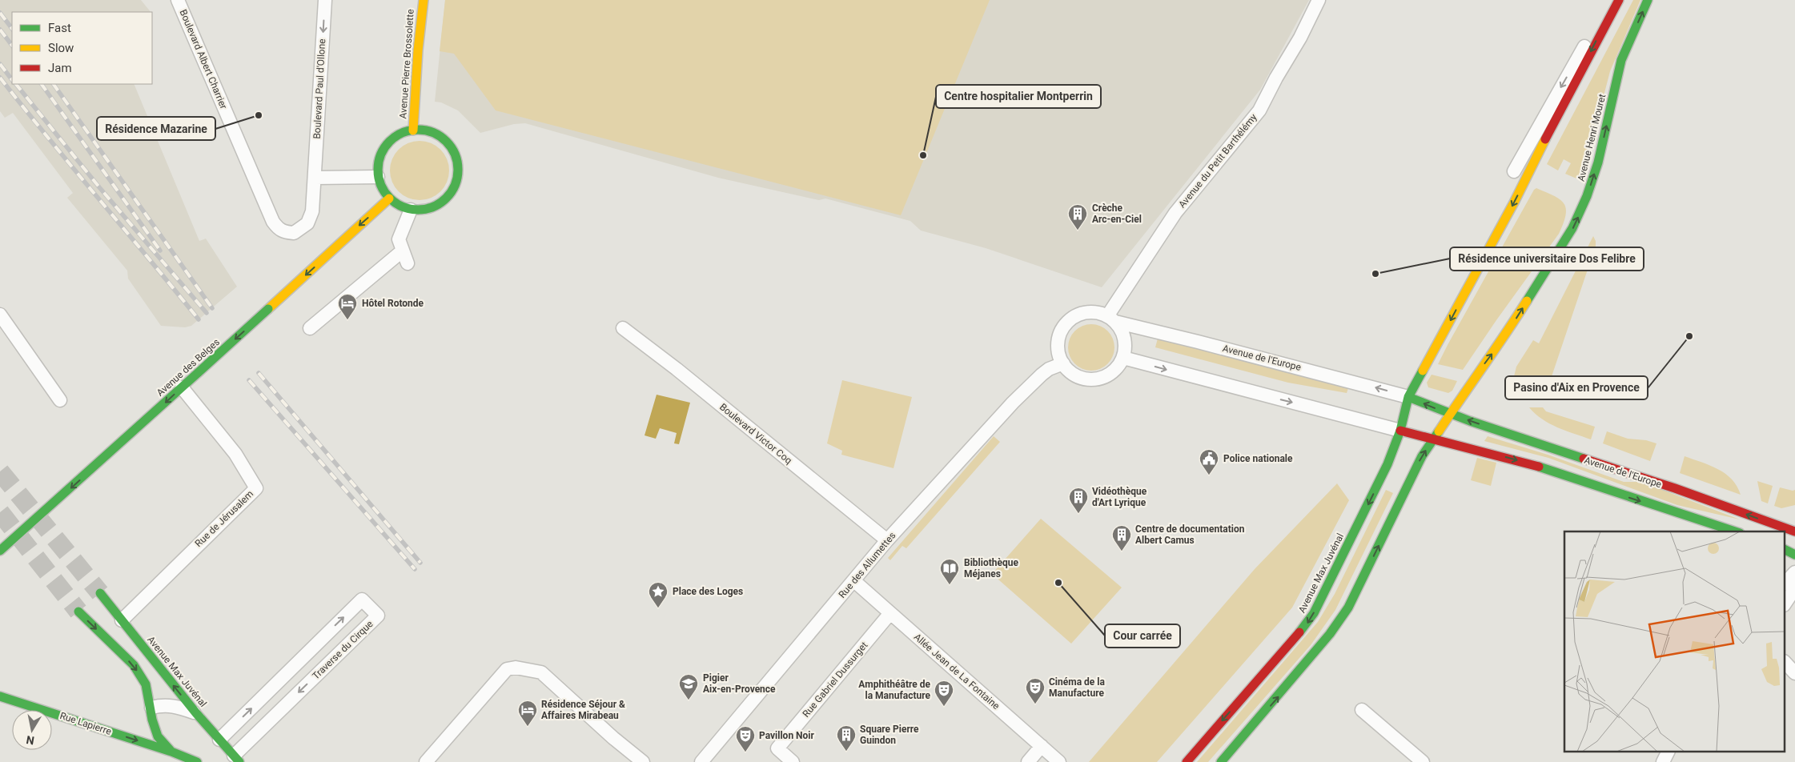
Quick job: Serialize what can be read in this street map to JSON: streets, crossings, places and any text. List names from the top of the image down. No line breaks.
{"streets":{"main road":["Avenue Pierre Brossolette","Avenue Henri Mouret","Avenue de l'Europe","Avenue des Belges","Avenue Max Juvénal","Rue Lapierre"],"street":["Boulevard Albert Charrier","Boulevard Paul d'Ollone","Avenue du Petit Barthélémy","Boulevard Victor Coq","Rue de Jérusalem","Rue des Allumettes","Traverse du Cirque","Allée Jean de La Fontaine","Rue Gabriel Dussurget"]},"crossings":[["Boulevard Albert Charrier","Boulevard Paul d'Ollone"],["Avenue Pierre Brossolette","Avenue des Belges"],["Avenue Henri Mouret","Avenue de l'Europe"],["Avenue du Petit Barthélémy","Avenue de l'Europe"],["Avenue du Petit Barthélémy","Rue des Allumettes"],["Avenue de l'Europe","Rue des Allumettes"],["Avenue de l'Europe","Avenue Max Juvénal"],["Avenue des Belges","Rue de Jérusalem"],["Boulevard Victor Coq","Rue des Allumettes"],["Rue de Jérusalem","Avenue Max Juvénal"],["Rue des Allumettes","Allée Jean de La Fontaine"],["Avenue Max Juvénal","Traverse du Cirque"],["Allée Jean de La Fontaine","Rue Gabriel Dussurget"]],"one_way":["Boulevard Paul d'Ollone","Avenue des Belges","Rue Lapierre"],"places":{"other":["Résidence Mazarine","Centre hospitalier Montperrin","Résidence universitaire Dos Felibre","Pasino d'Aix en Provence","Cour carrée"],"building":["Crèche Arc-en-Ciel","Vidéothèque d'Art Lyrique","Centre de documentation Albert Camus","Square Pierre Guindon"],"hotel":["Hôtel Rotonde","Résidence Séjour & Affaires Mirabeau"],"public building":["Police nationale"],"library":["Bibliothèque Méjanes"],"place":["Place des Loges"],"school or university":["Pigier Aix-en-Provence"],"theatre":["Cinéma de la Manufacture","Amphithéâtre de la Manufacture","Pavillon Noir"]},"legend":["Fast","Slow","Jam"],"north":"bottom"}
